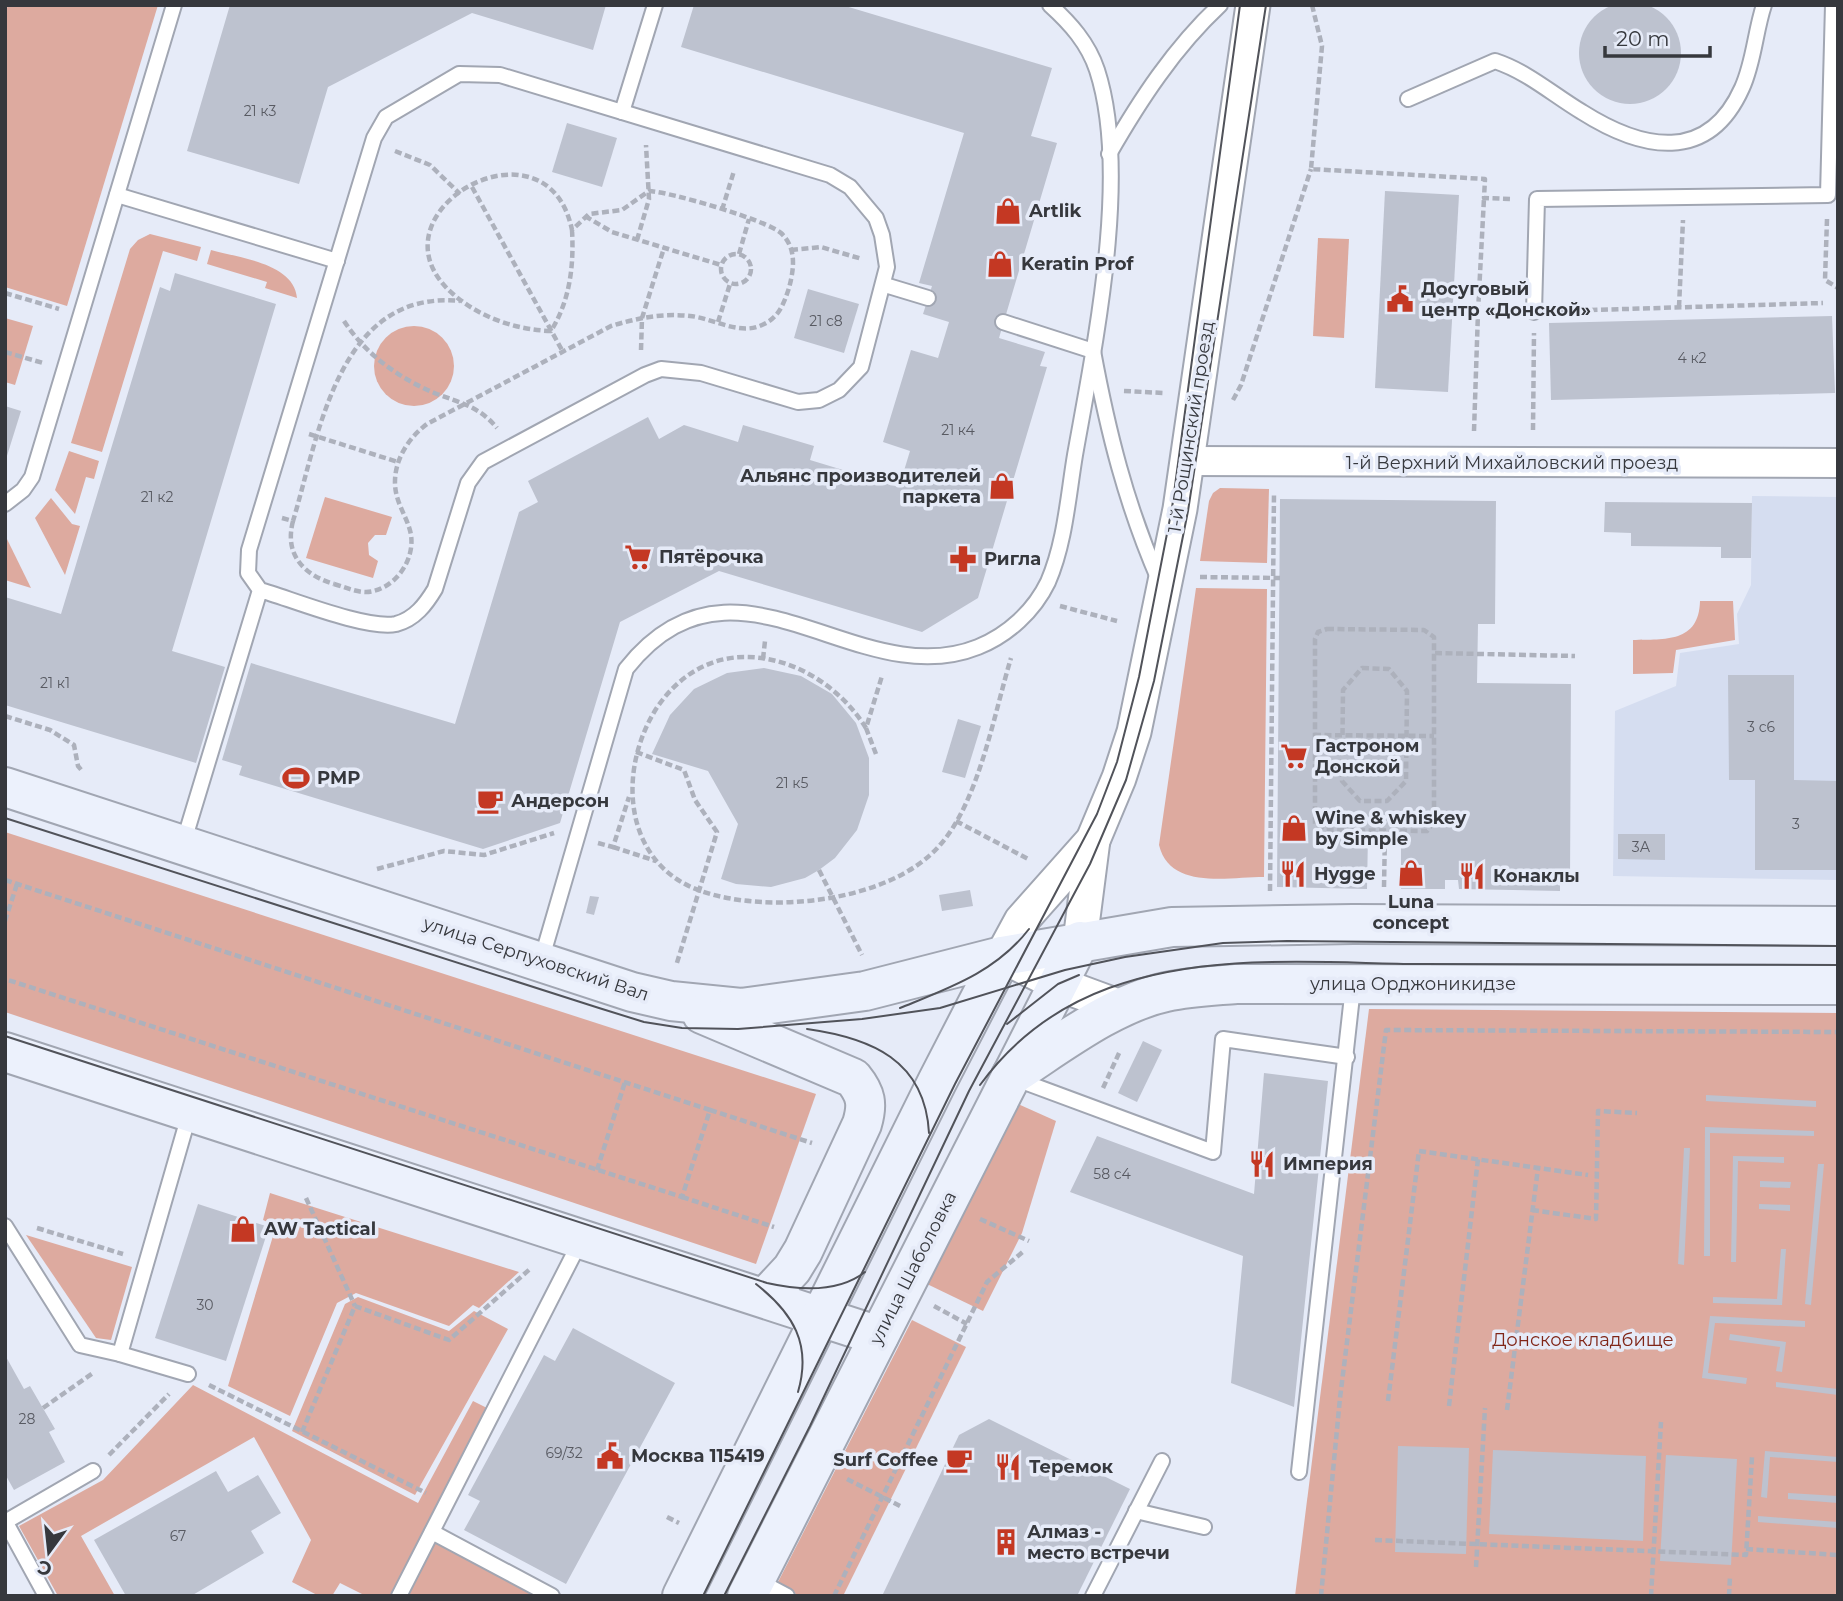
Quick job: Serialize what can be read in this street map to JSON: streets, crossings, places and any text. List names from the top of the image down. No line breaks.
{"streets":{"main road":["улица Серпуховский Вал","улица Орджоникидзе","улица Шаболовка"],"street":["1-й Рощинский проезд","1-й Верхний Михайловский проезд"]},"crossings":[["1-й Рощинский проезд","1-й Верхний Михайловский проезд"],["1-й Рощинский проезд","улица Серпуховский Вал"],["1-й Рощинский проезд","улица Шаболовка"],["улица Серпуховский Вал","улица Шаболовка"],["улица Орджоникидзе","улица Шаболовка"]],"parks":["Донское кладбище"],"places":{"shop":["Artlik","Keratin Prof","Альянс производителей паркета","Wine & whiskey by Simple","Luna concept","AW Tactical"],"public building":["Досуговый центр «Донской»","Москва 115419"],"supermarket":["Пятёрочка","Гастроном Донской"],"pharmacy":["Ригла"],"sports":["PMP"],"cafe":["Андерсон","Surf Coffee"],"restaurant":["Hygge","Конаклы","Империя","Теремок"],"building":["Алмаз - место встречи"]},"house_numbers":["21 к3","21 с8","4 к2","21 к4","21 к2","21 к1","3 с6","21 к5","3","3А","58 с4","30","28","69/32","67"],"scale_bar":"20 m","north":"bottom"}
